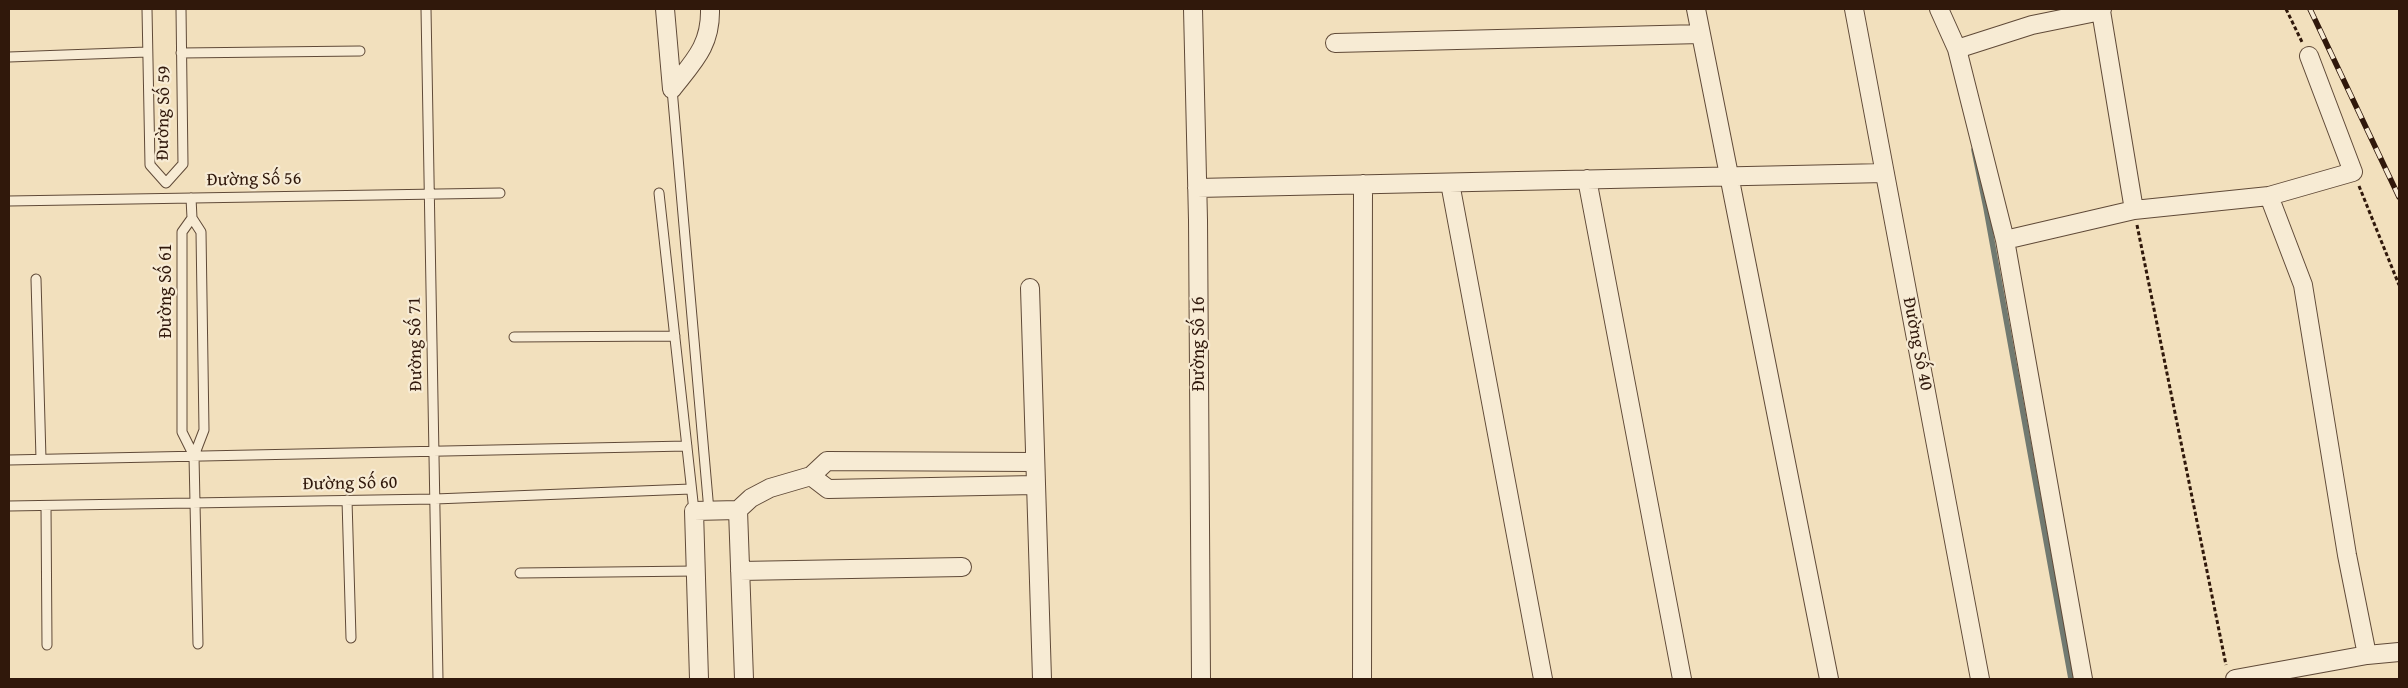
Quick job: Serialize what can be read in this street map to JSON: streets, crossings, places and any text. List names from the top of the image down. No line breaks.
{"streets":{"street":["Đường Số 16","Đường Số 40"],"lane":["Đường Số 59","Đường Số 56","Đường Số 61","Đường Số 71","Đường Số 60"]},"crossings":[["Đường Số 56","Đường Số 71"],["Đường Số 61","Đường Số 60"],["Đường Số 71","Đường Số 60"]]}
